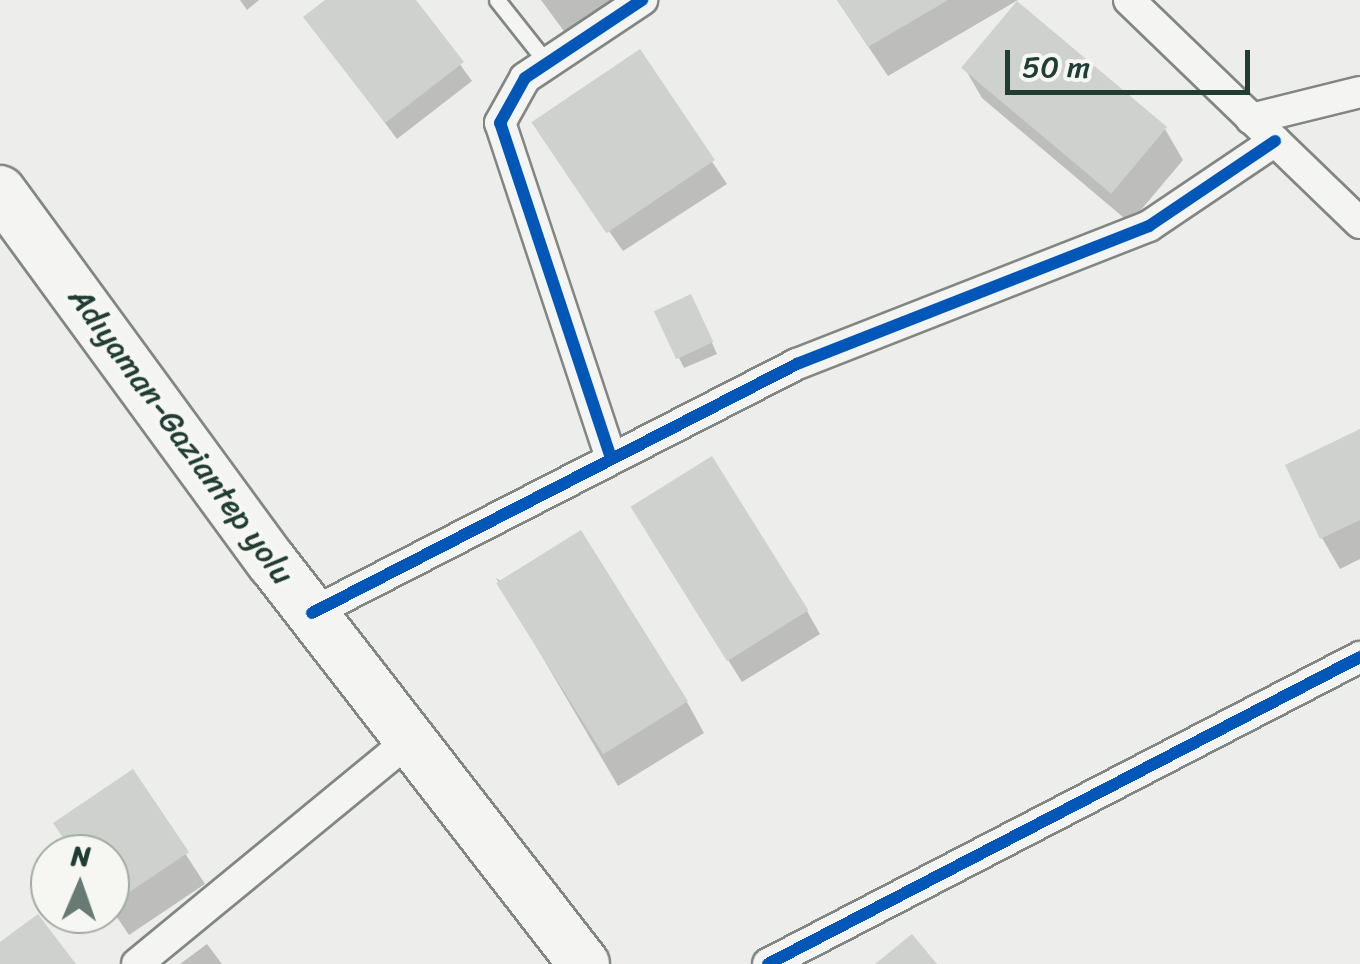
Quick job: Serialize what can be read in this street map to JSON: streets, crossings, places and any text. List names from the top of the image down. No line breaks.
{"streets":{"main road":["Adıyaman-Gaziantep yolu"]},"scale_bar":"50 m","north":"top"}
